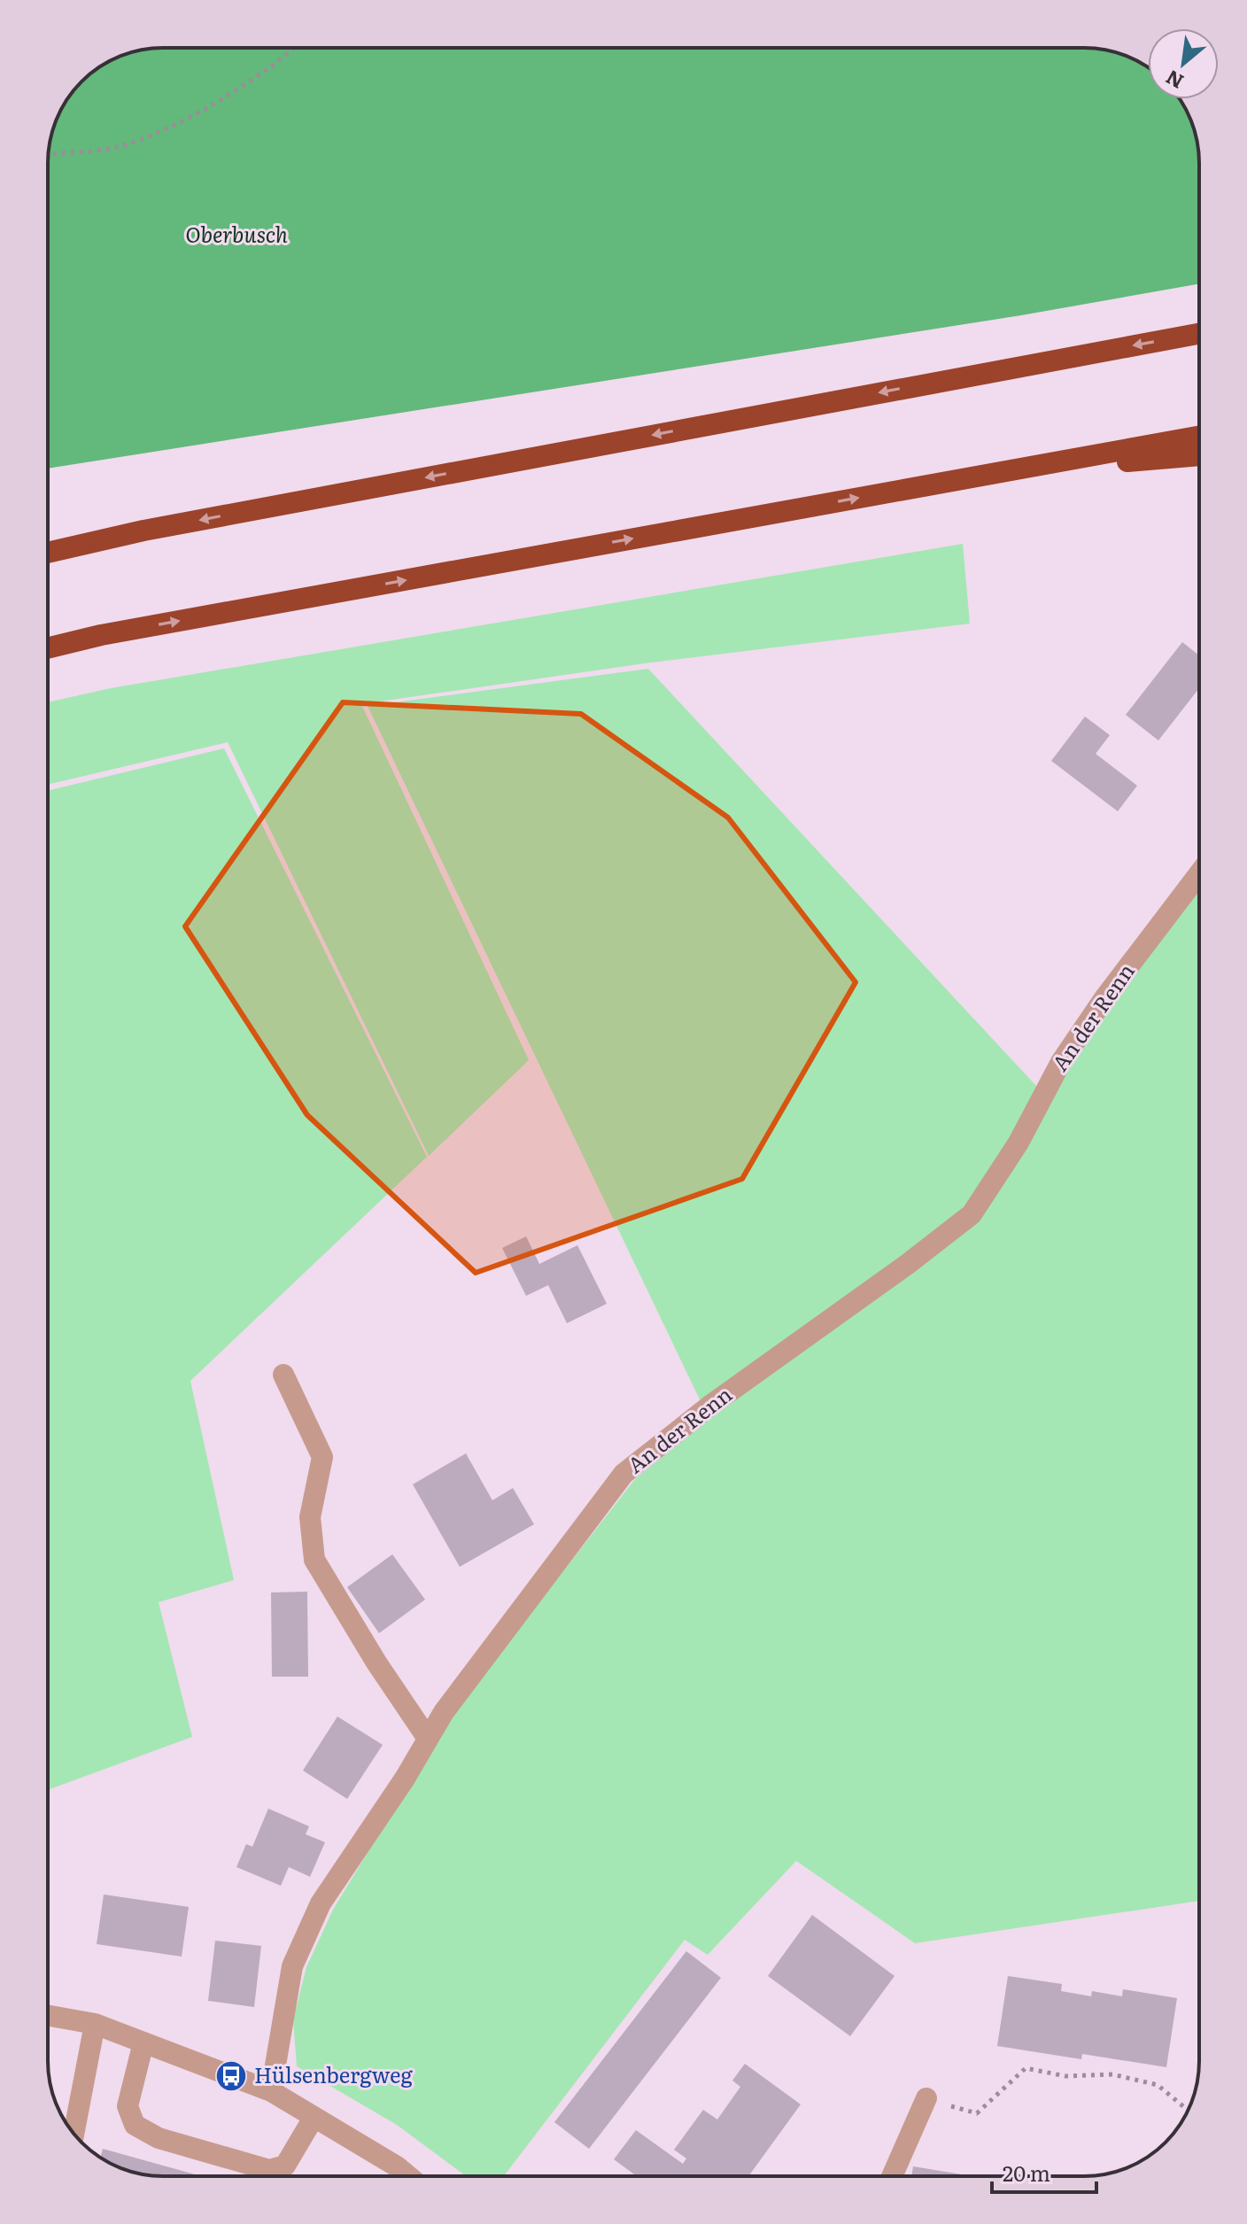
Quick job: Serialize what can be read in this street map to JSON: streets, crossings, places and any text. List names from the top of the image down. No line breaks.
{"streets":{"street":["An der Renn"]},"parks":["Oberbusch"],"places":{"bus stop":["Hülsenbergweg"]},"scale_bar":"20 m","north":"bottom left"}
